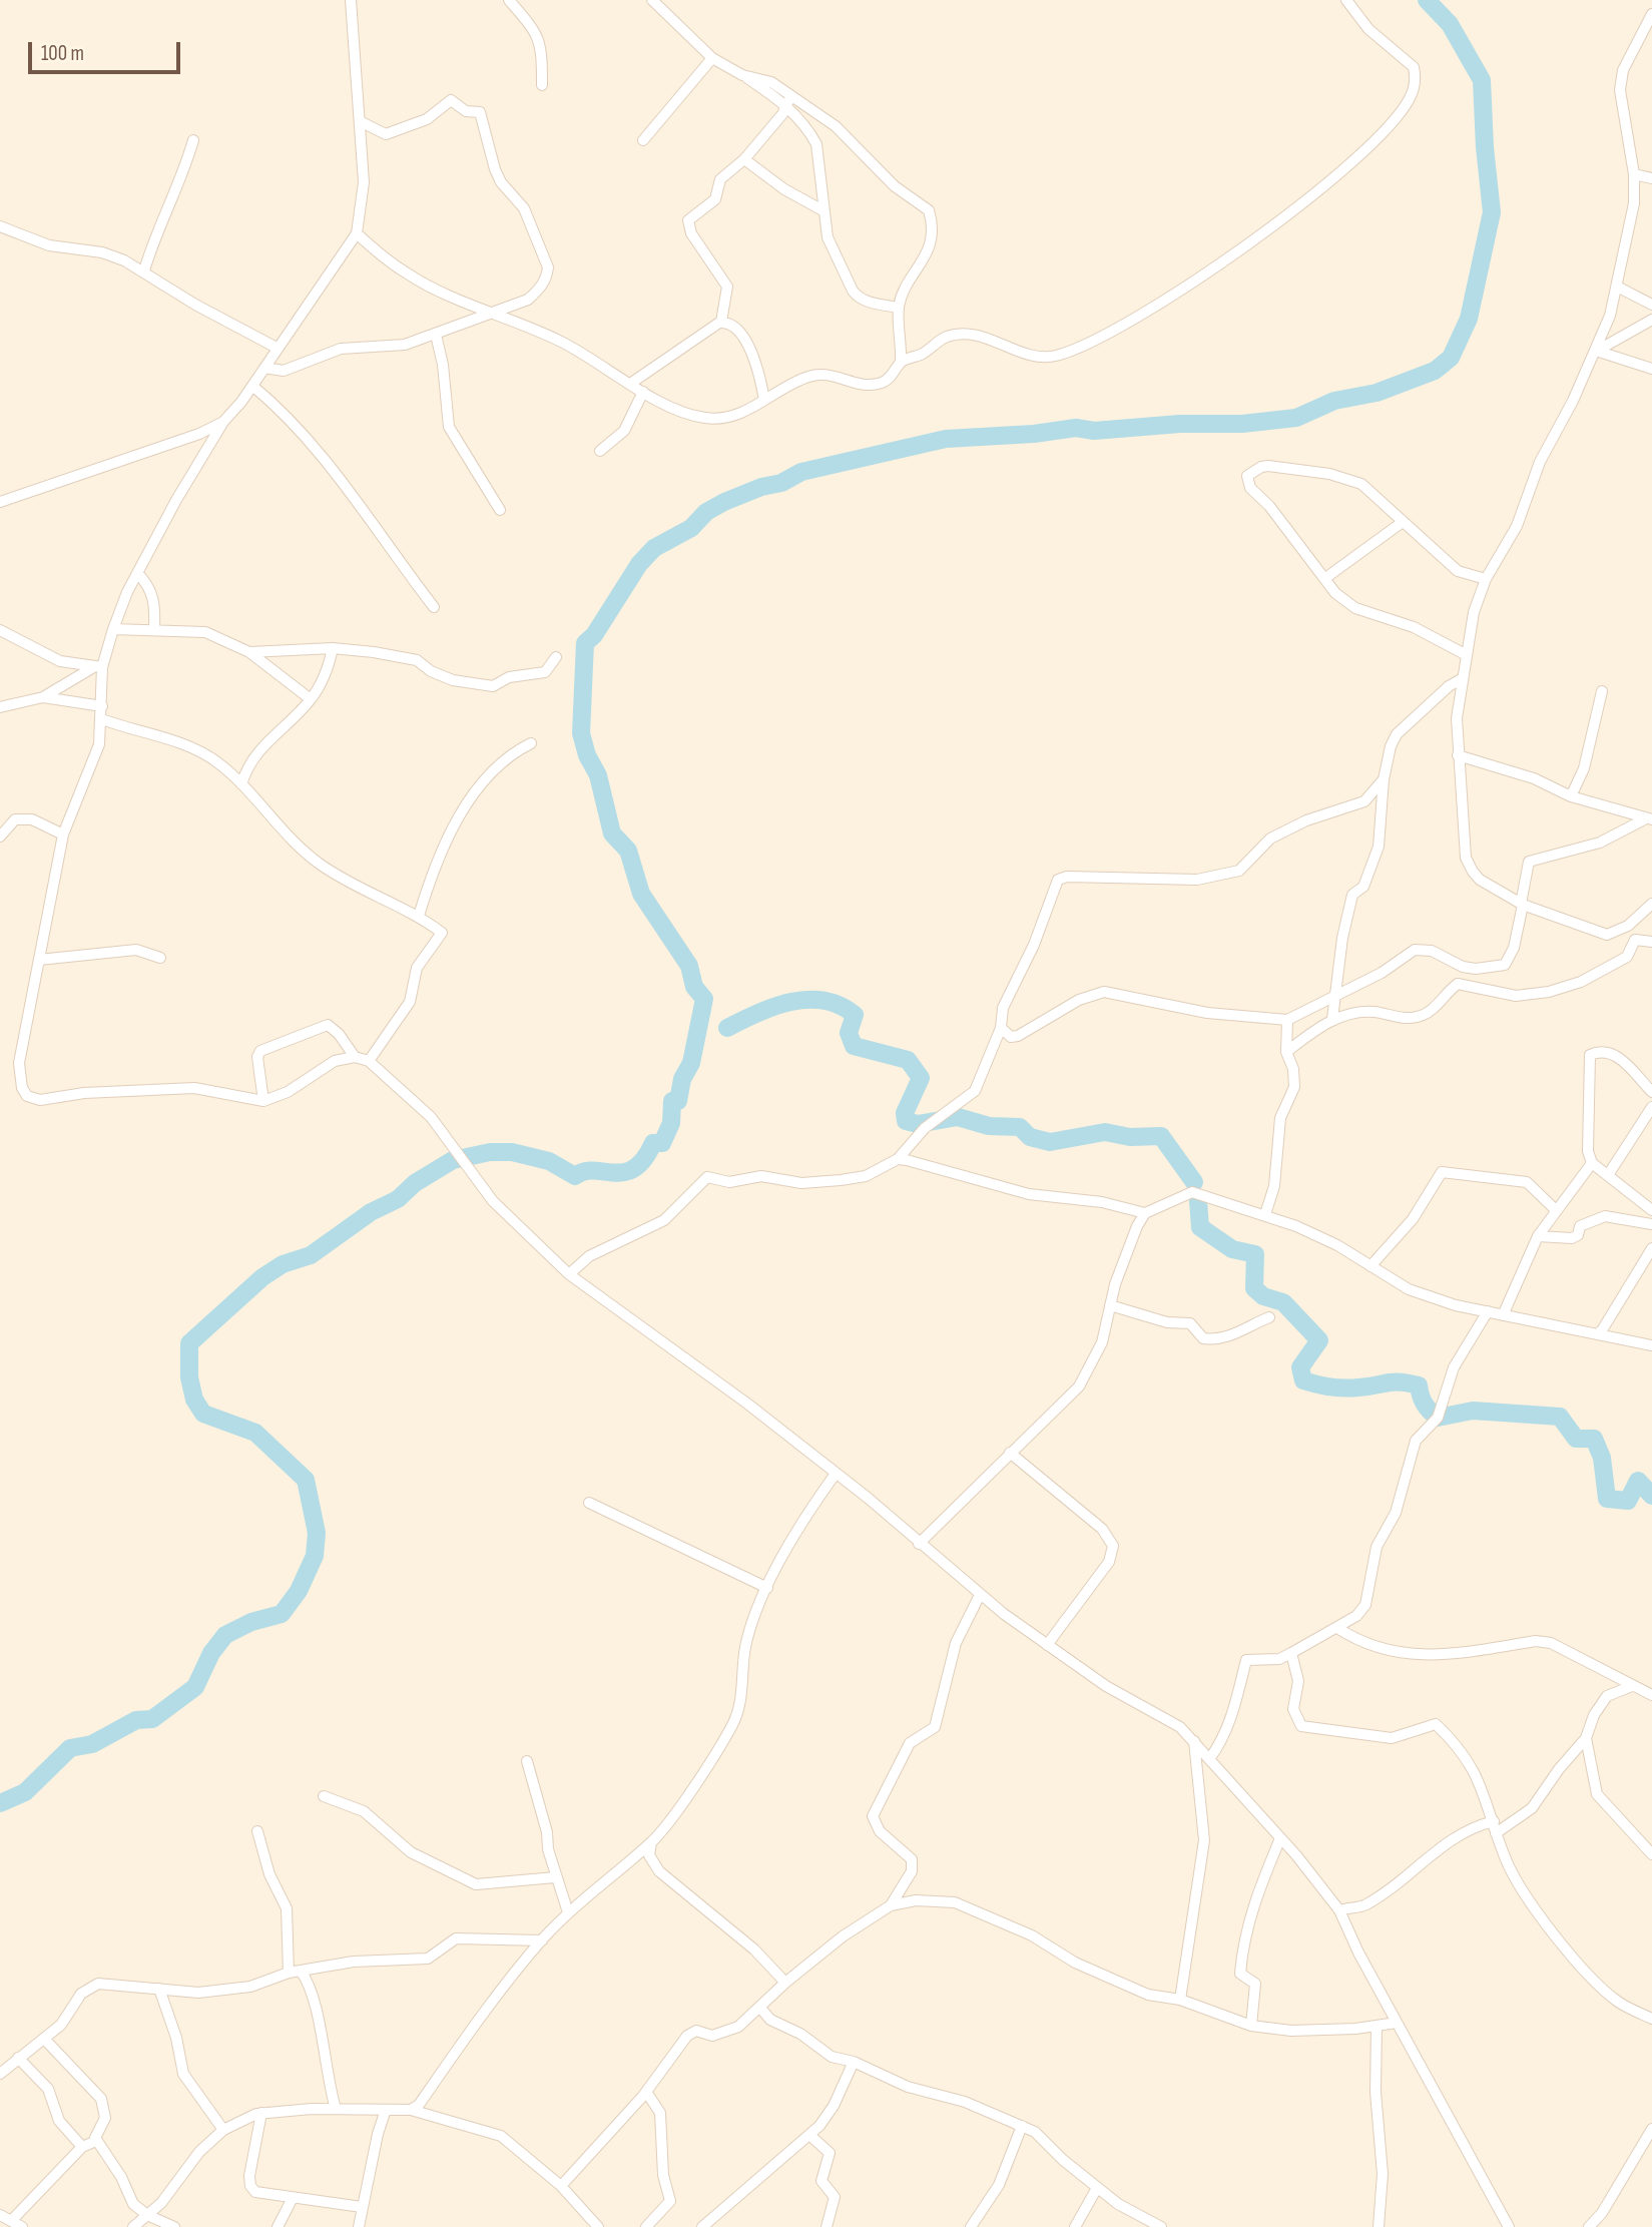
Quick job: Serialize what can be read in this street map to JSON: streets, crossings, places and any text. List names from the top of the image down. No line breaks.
{"scale_bar":"100 m"}
